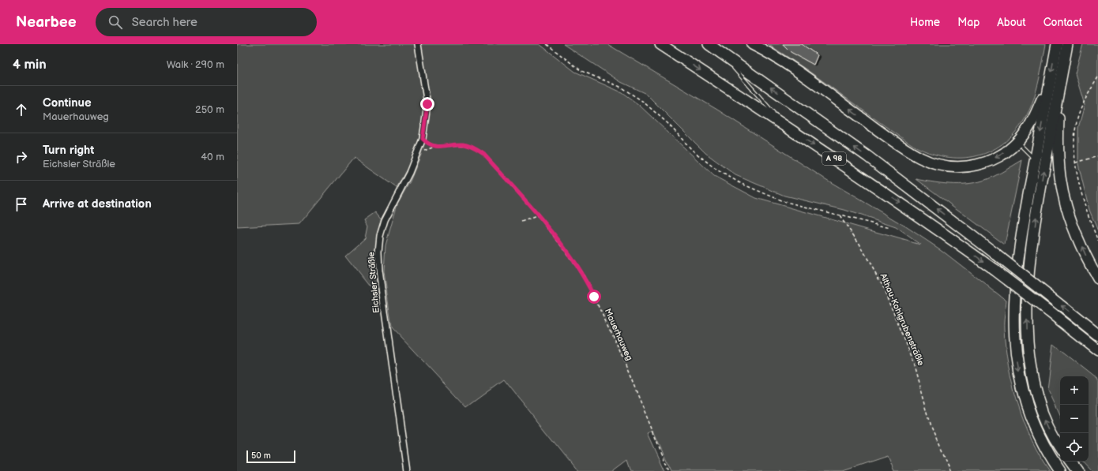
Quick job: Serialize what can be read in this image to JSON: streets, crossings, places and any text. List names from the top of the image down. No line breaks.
{"streets":{"highway":["A 98"],"street":["Eichsler Sträßle"],"path":["Althau-Kohlgrubensträßle","Mauerhauweg"]},"crossings":[["Eichsler Sträßle","Mauerhauweg"]],"scale_bar":"50 m","page":{"header":"Nearbee","search":"Search here","nav":["Home","Map","About","Contact"],"heading":["4 min","Walk · 290 m"],"list":[["Continue","Mauerhauweg","250 m"],["Turn right","Eichsler Sträßle","40 m"],"Arrive at destination"],"map_buttons":["+","−"],"scale":"50 m"}}
